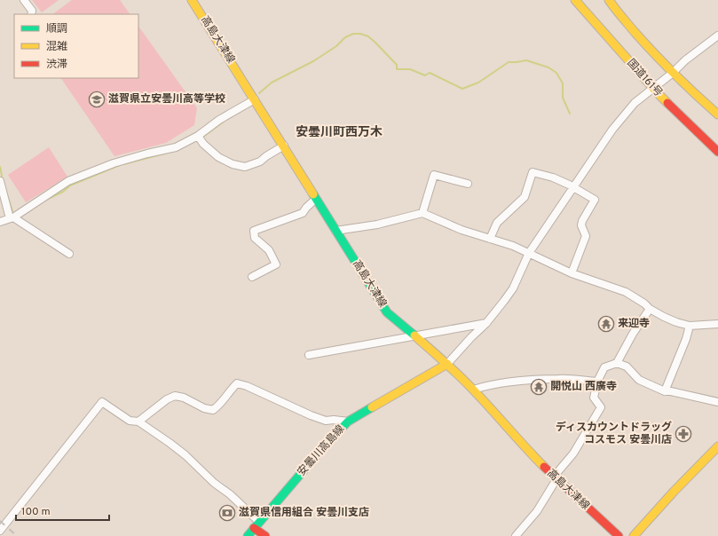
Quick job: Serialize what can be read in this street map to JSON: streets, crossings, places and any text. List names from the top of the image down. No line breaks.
{"streets":{"main road":["高島大津線","国道161号","安曇川高島線"]},"crossings":[["高島大津線","安曇川高島線"]],"districts":["安曇川町西万木"],"places":{"school or university":["滋賀県立安曇川高等学校"],"temple":["来迎寺","開悦山 西廣寺"],"pharmacy":["ディスカウントドラッグ コスモス 安曇川店"],"bank":["滋賀県信用組合 安曇川支店"]},"legend":["順調","混雑","渋滞"],"scale_bar":"100 m"}
